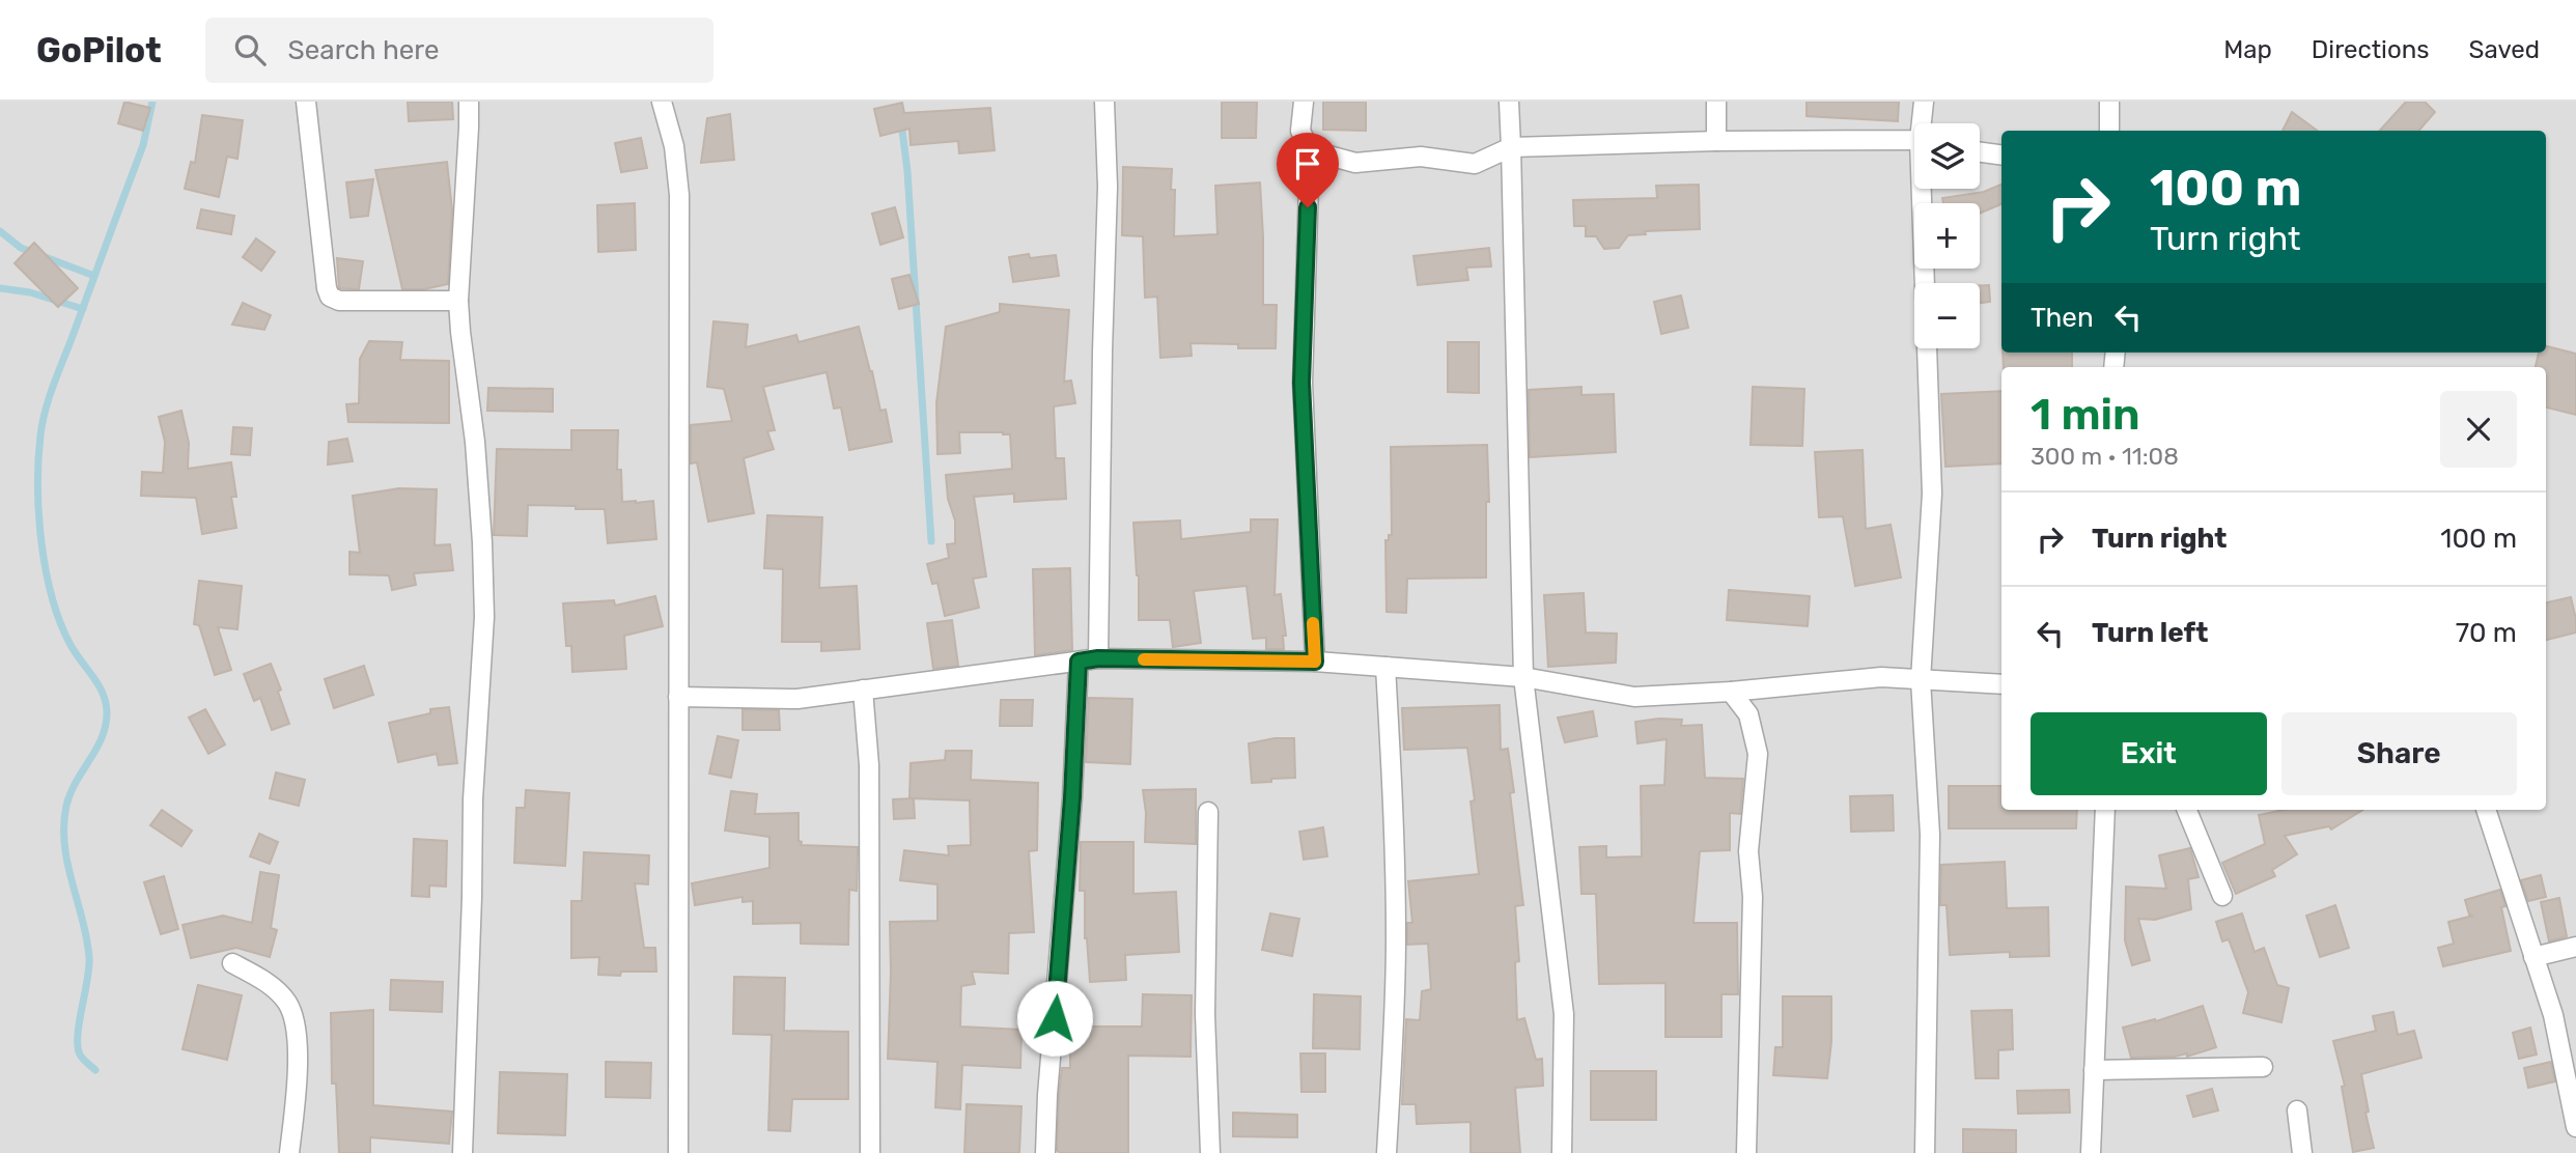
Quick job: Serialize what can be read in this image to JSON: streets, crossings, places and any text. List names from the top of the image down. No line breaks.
{"page":{"header":"GoPilot","search":"Search here","nav":["Map","Directions","Saved"],"map_buttons":["+","−"],"turn":["100 m","Turn right"],"then":"Then","heading":["1 min","300 m · 11:08"],"list":[{"name":"Turn right","value":"100 m"},{"name":"Turn left","value":"70 m"}],"buttons":["Exit","Share"]}}
